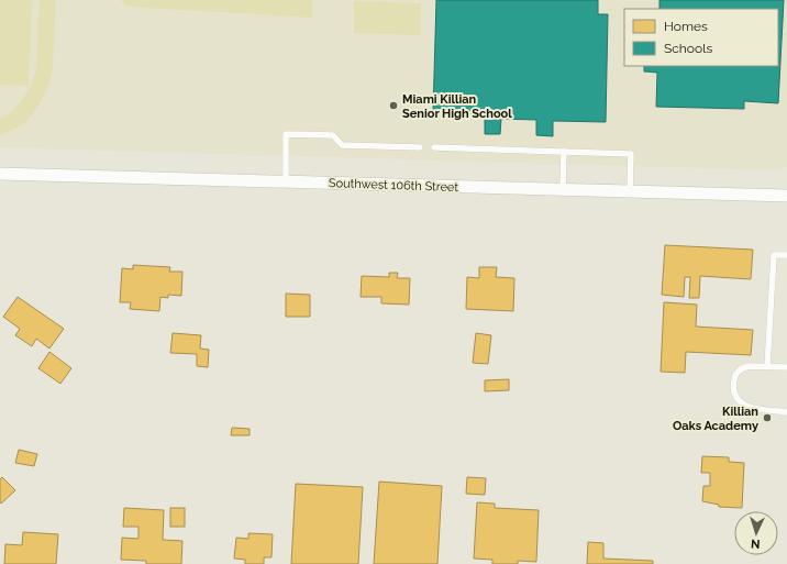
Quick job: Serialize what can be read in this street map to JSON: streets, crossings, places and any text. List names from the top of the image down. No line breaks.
{"streets":{"street":["Southwest 106th Street"]},"places":["Miami Killian Senior High School","Killian Oaks Academy"],"legend":["Homes","Schools"],"north":"bottom"}
